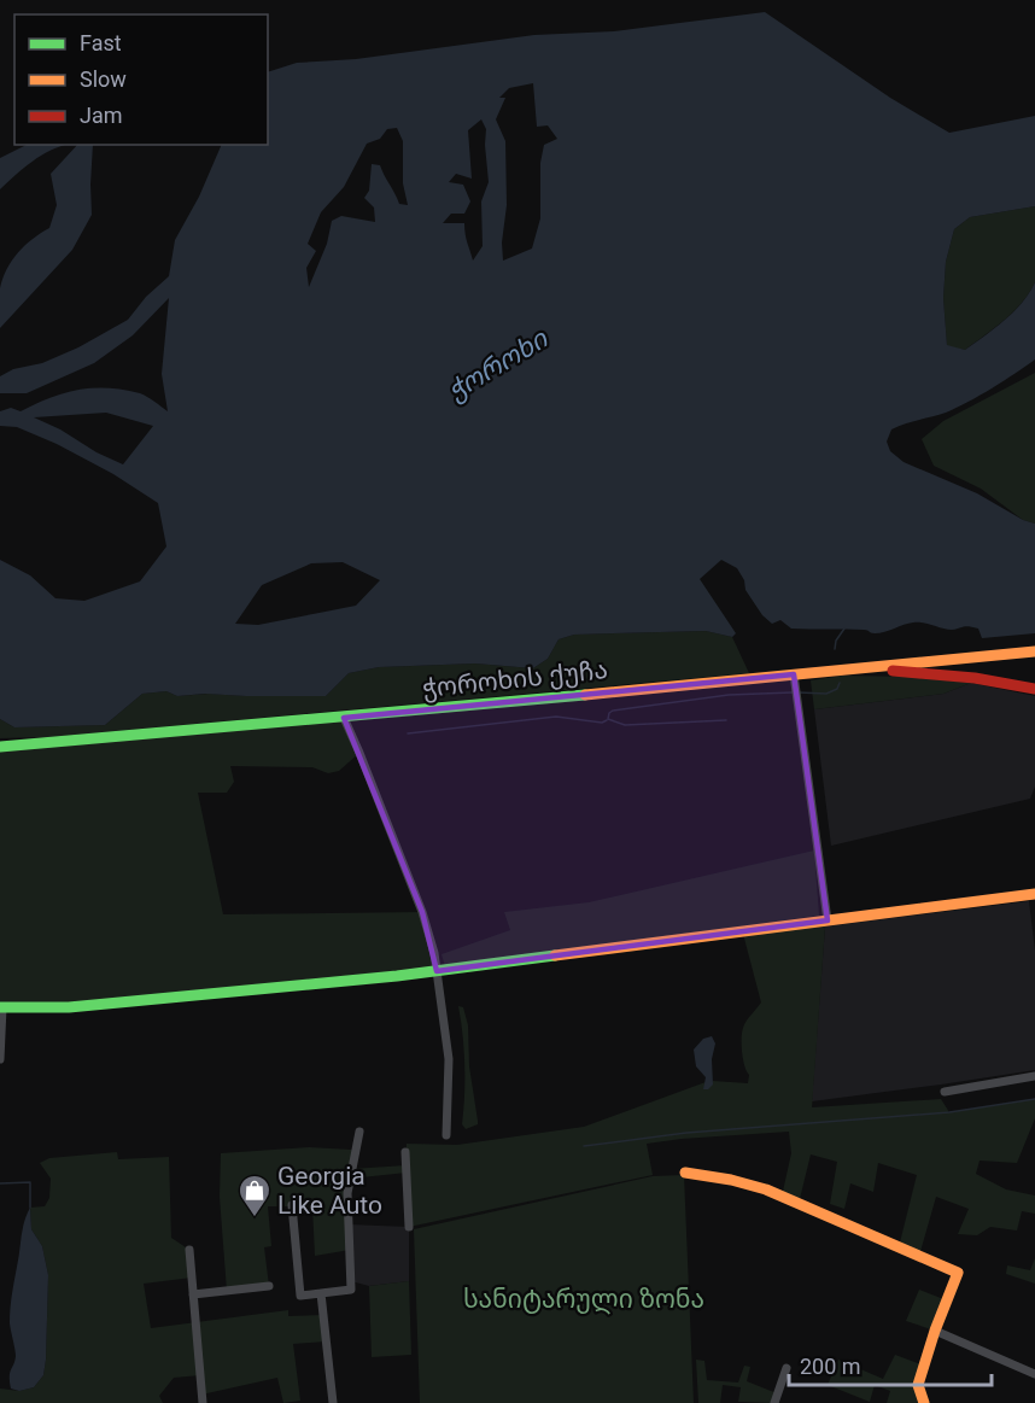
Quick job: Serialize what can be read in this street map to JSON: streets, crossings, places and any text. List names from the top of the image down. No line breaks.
{"streets":{"street":["ჭოროხის ქუჩა"]},"water":["ჭოროხი"],"parks":["სანიტარული ზონა"],"places":{"shop":["Georgia Like Auto"]},"legend":["Fast","Slow","Jam"],"scale_bar":"200 m"}
